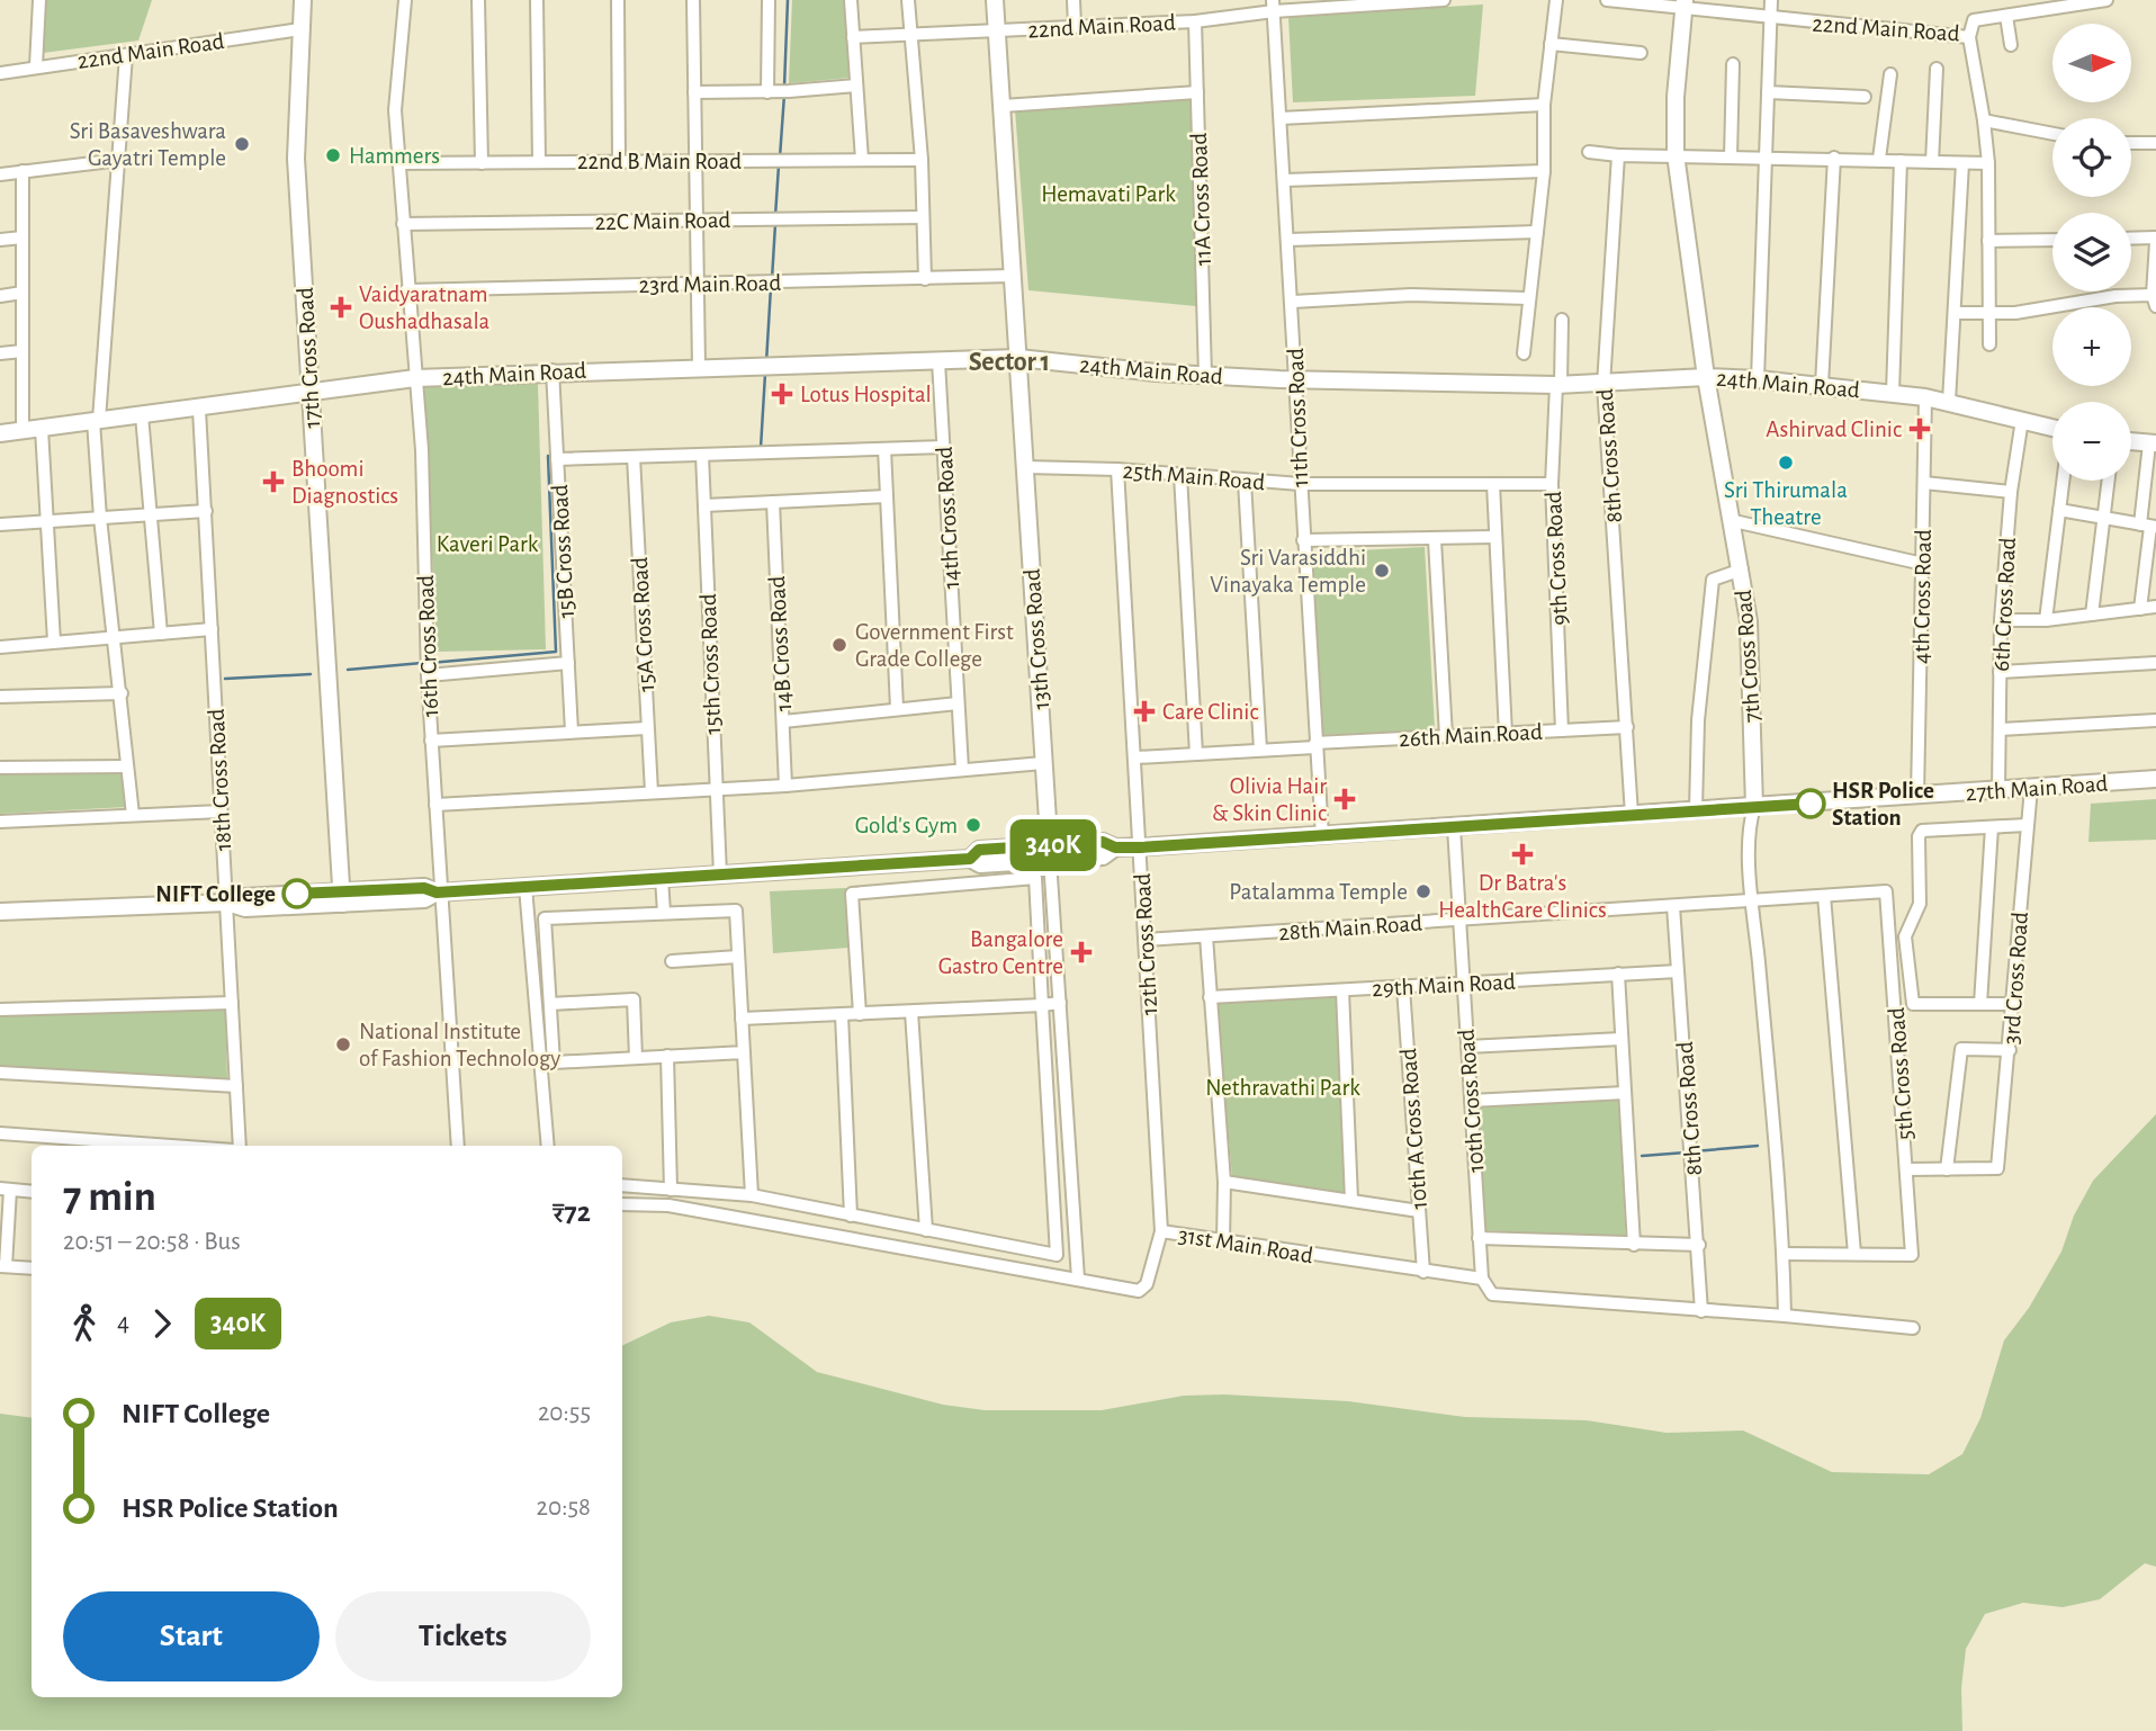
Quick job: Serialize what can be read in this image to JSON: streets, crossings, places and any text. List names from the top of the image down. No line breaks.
{"streets":{"street":["22nd Main Road","22nd B Main Road","11A Cross Road","22C Main Road","23rd Main Road","17th Cross Road","24th Main Road","11th Cross Road","8th Cross Road","25th Main Road","14th Cross Road","15B Cross Road","9th Cross Road","4th Cross Road","6th Cross Road","15A Cross Road","13th Cross Road","14B Cross Road","16th Cross Road","7th Cross Road","15th Cross Road","26th Main Road","18th Cross Road","27th Main Road","28th Main Road","12th Cross Road","3rd Cross Road","29th Main Road","5th Cross Road","10th Cross Road","10th A Cross Road","31st Main Road"]},"crossings":[["22nd Main Road","11A Cross Road"],["22nd Main Road","17th Cross Road"],["22nd Main Road","11th Cross Road"],["22nd Main Road","13th Cross Road"],["22nd Main Road","7th Cross Road"],["22nd B Main Road","16th Cross Road"],["11A Cross Road","24th Main Road"],["22C Main Road","16th Cross Road"],["23rd Main Road","13th Cross Road"],["23rd Main Road","16th Cross Road"],["17th Cross Road","24th Main Road"],["17th Cross Road","27th Main Road"],["24th Main Road","11th Cross Road"],["24th Main Road","8th Cross Road"],["24th Main Road","14th Cross Road"],["24th Main Road","15B Cross Road"],["24th Main Road","9th Cross Road"],["24th Main Road","4th Cross Road"],["24th Main Road","6th Cross Road"],["24th Main Road","13th Cross Road"],["24th Main Road","16th Cross Road"],["24th Main Road","7th Cross Road"],["24th Main Road","18th Cross Road"],["11th Cross Road","25th Main Road"],["11th Cross Road","26th Main Road"],["11th Cross Road","27th Main Road"],["8th Cross Road","26th Main Road"],["8th Cross Road","27th Main Road"],["8th Cross Road","28th Main Road"],["8th Cross Road","29th Main Road"],["8th Cross Road","31st Main Road"],["25th Main Road","9th Cross Road"],["25th Main Road","13th Cross Road"],["25th Main Road","12th Cross Road"],["9th Cross Road","26th Main Road"],["4th Cross Road","27th Main Road"],["6th Cross Road","27th Main Road"],["13th Cross Road","27th Main Road"],["13th Cross Road","31st Main Road"],["16th Cross Road","27th Main Road"],["7th Cross Road","27th Main Road"],["7th Cross Road","28th Main Road"],["7th Cross Road","31st Main Road"],["15th Cross Road","27th Main Road"],["26th Main Road","12th Cross Road"],["18th Cross Road","27th Main Road"],["27th Main Road","12th Cross Road"],["27th Main Road","3rd Cross Road"],["27th Main Road","10th Cross Road"],["28th Main Road","12th Cross Road"],["28th Main Road","5th Cross Road"],["28th Main Road","10th Cross Road"],["12th Cross Road","31st Main Road"],["29th Main Road","10th Cross Road"],["29th Main Road","10th A Cross Road"],["10th Cross Road","31st Main Road"],["10th A Cross Road","31st Main Road"]],"districts":["Sector 1"],"parks":["Hemavati Park","Kaveri Park","Nethravathi Park"],"places":{"other":["Sri Basaveshwara Gayatri Temple","Hammers","Sri Thirumala Theatre","Sri Varasiddhi Vinayaka Temple","Government First Grade College","HSR Police Station","Gold's Gym","Patalamma Temple","NIFT College","National Institute of Fashion Technology"],"health":["Vaidyaratnam Oushadhasala","Lotus Hospital","Ashirvad Clinic","Bhoomi Diagnostics","Care Clinic","Olivia Hair & Skin Clinic","Dr Batra's HealthCare Clinics","Bangalore Gastro Centre"]},"lines":["bus line 340K"],"north":"right","page":{"on_map":"340K","map_buttons":["+","−"],"heading":["7 min","20:51 – 20:58 · Bus","₹72"],"legs":["4","340K"],"list":[{"name":"NIFT College","value":"20:55"},{"name":"HSR Police Station","value":"20:58"}],"buttons":["Start","Tickets"]}}
